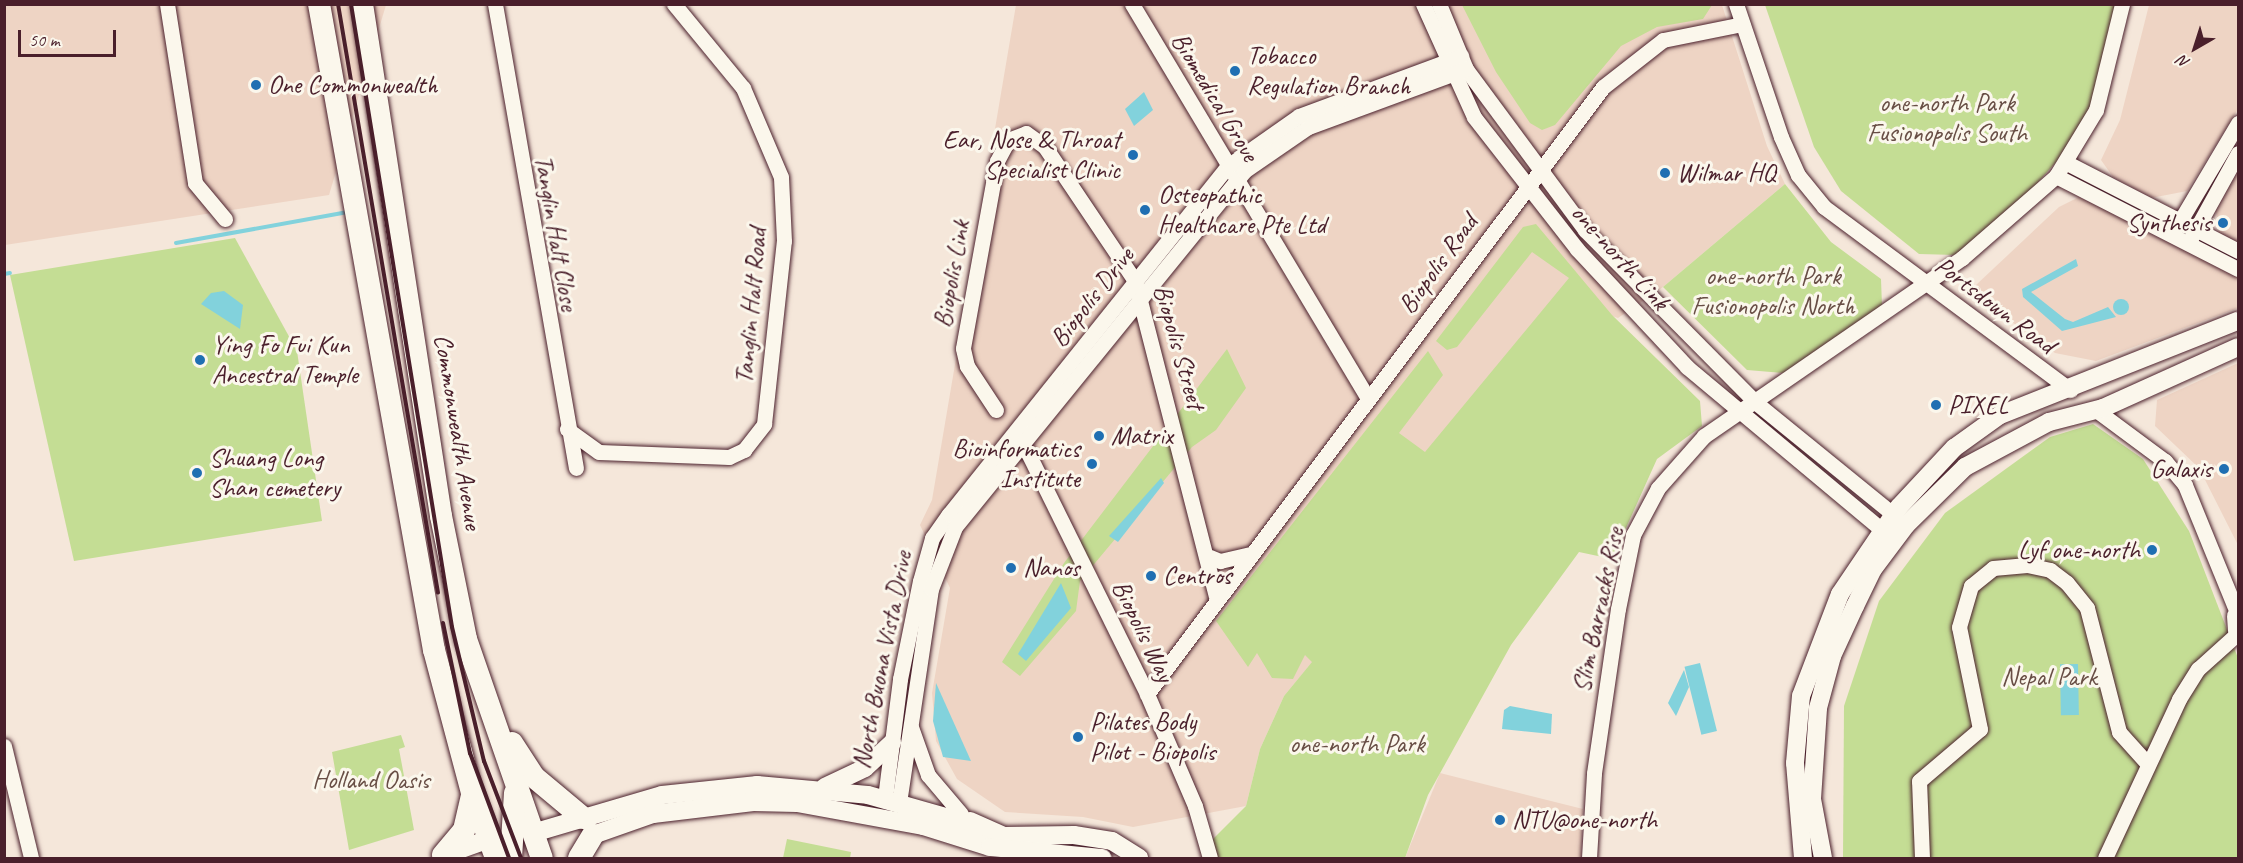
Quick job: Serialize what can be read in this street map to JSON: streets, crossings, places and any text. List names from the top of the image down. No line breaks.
{"streets":{"main road":["Commonwealth Avenue"],"street":["Biomedical Grove","Tanglin Halt Close","one-north Link","Biopolis Road","Biopolis Link","Biopolis Drive","Portsdown Road","Tanglin Halt Road","Biopolis Street","Slim Barracks Rise","Biopolis Way","North Buona Vista Drive"]},"crossings":[["Biomedical Grove","Biopolis Road"],["Biomedical Grove","Biopolis Drive"],["Tanglin Halt Close","Tanglin Halt Road"],["one-north Link","Biopolis Road"],["one-north Link","Biopolis Drive"],["one-north Link","Slim Barracks Rise"],["Biopolis Road","Portsdown Road"],["Biopolis Road","Biopolis Street"],["Biopolis Link","Biopolis Street"],["Biopolis Drive","Biopolis Street"],["Biopolis Drive","Biopolis Way"],["Biopolis Drive","North Buona Vista Drive"],["Portsdown Road","Slim Barracks Rise"],["Biopolis Way","North Buona Vista Drive"]],"parks":["one-north Park Fusionopolis South","one-north Park Fusionopolis North","Nepal Park","one-north Park","Holland Oasis"],"places":["Tobacco Regulation Branch","One Commonwealth","Ear, Nose & Throat Specialist Clinic","Wilmar HQ","Osteopathic Healthcare Pte Ltd","Synthesis","Ying Fo Fui Kun Ancestral Temple","PIXEL","Matrix","Bioinformatics Institute","Galaxis","Shuang Long Shan cemetery","Lyf one-north","Nanos","Centros","Pilates Body Pilot - Biopolis","NTU@one-north"],"scale_bar":"50 m","north":"bottom left"}
